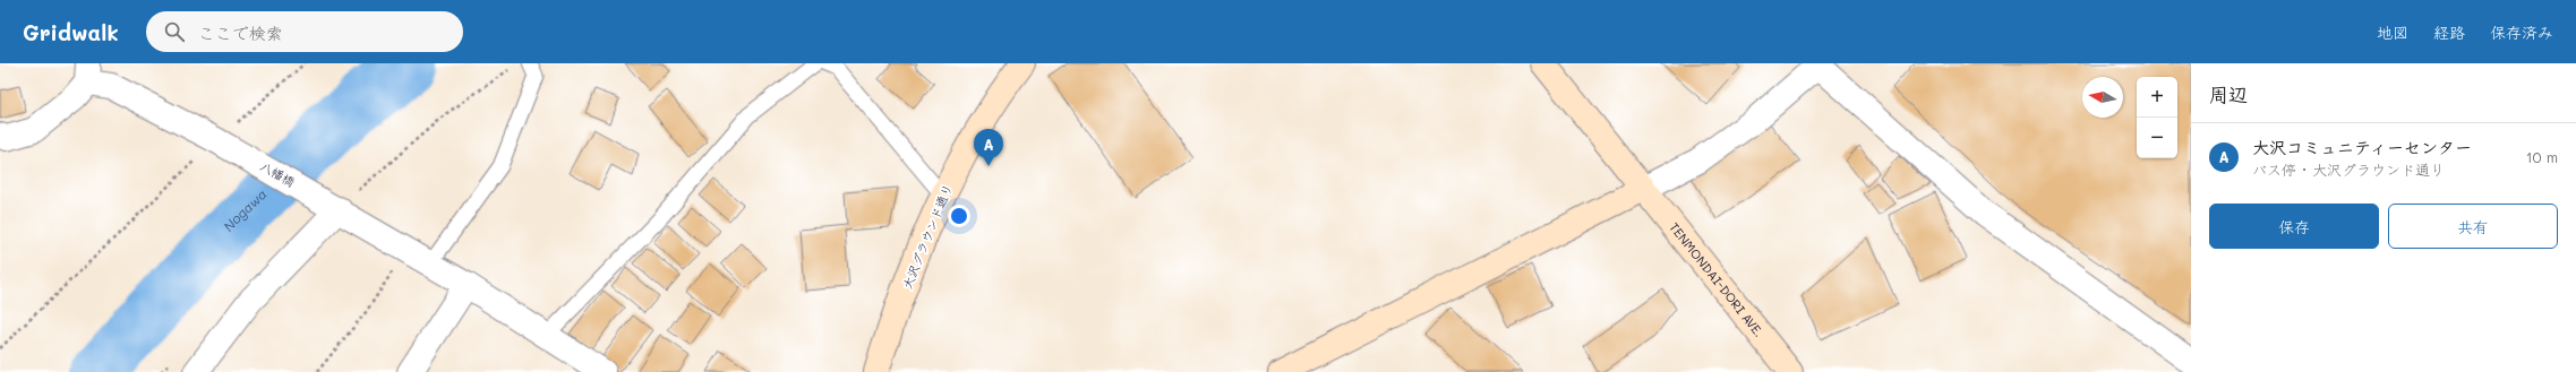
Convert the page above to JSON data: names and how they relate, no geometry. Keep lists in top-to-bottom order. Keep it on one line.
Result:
{"streets":{"street":["八幡橋","大沢グラウンド通り","TENMONDAI-DORI AVE."]},"water":["Nogawa"],"north":"left","page":{"header":"Gridwalk","search":"ここで検索","nav":["地図","経路","保存済み"],"heading":"周辺","map_buttons":["+","−"],"list":[{"mark":"A","name":"大沢コミュニティーセンター","note":"バス停 · 大沢グラウンド通り","value":"10 m"}],"pins":"A","buttons":["保存","共有"]}}
